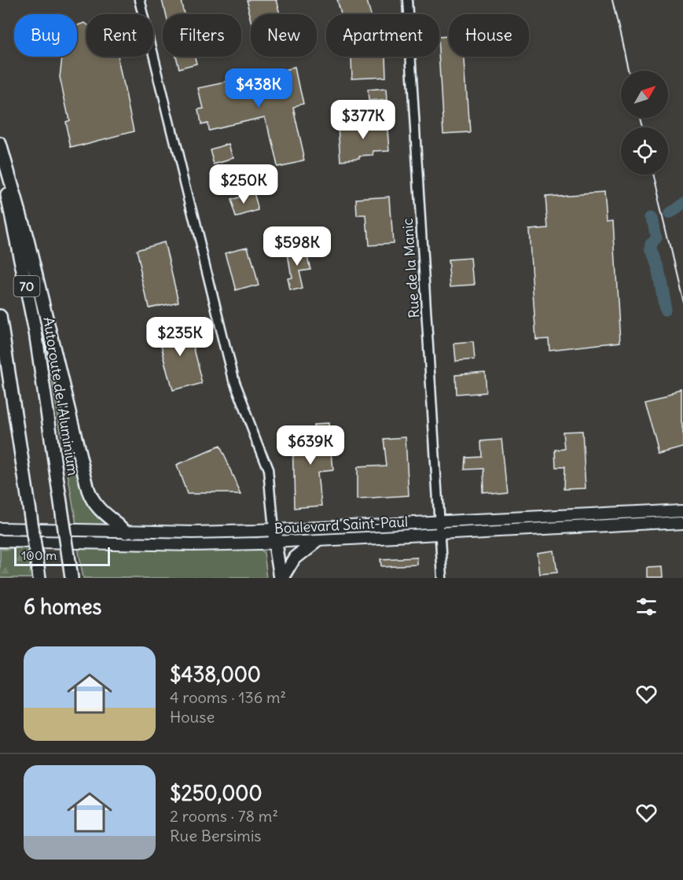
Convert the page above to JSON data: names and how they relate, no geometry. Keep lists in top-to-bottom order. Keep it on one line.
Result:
{"streets":{"highway":["70","Autoroute de l'Aluminium"],"main road":["Boulevard Saint-Paul"],"street":["Rue de la Manic"]},"crossings":[["Rue de la Manic","Boulevard Saint-Paul"]],"scale_bar":"100 m","north":"top right","page":{"chip":["Buy","Rent","Filters","New","Apartment","House"],"price":["$438K","$377K","$250K","$598K","$235K","$639K"],"scale":"100 m","heading":"6 homes","list":[{"name":"$438,000","note":"4 rooms · 136 m² · House"},{"name":"$250,000","note":"2 rooms · 78 m² · Rue Bersimis"}]}}
